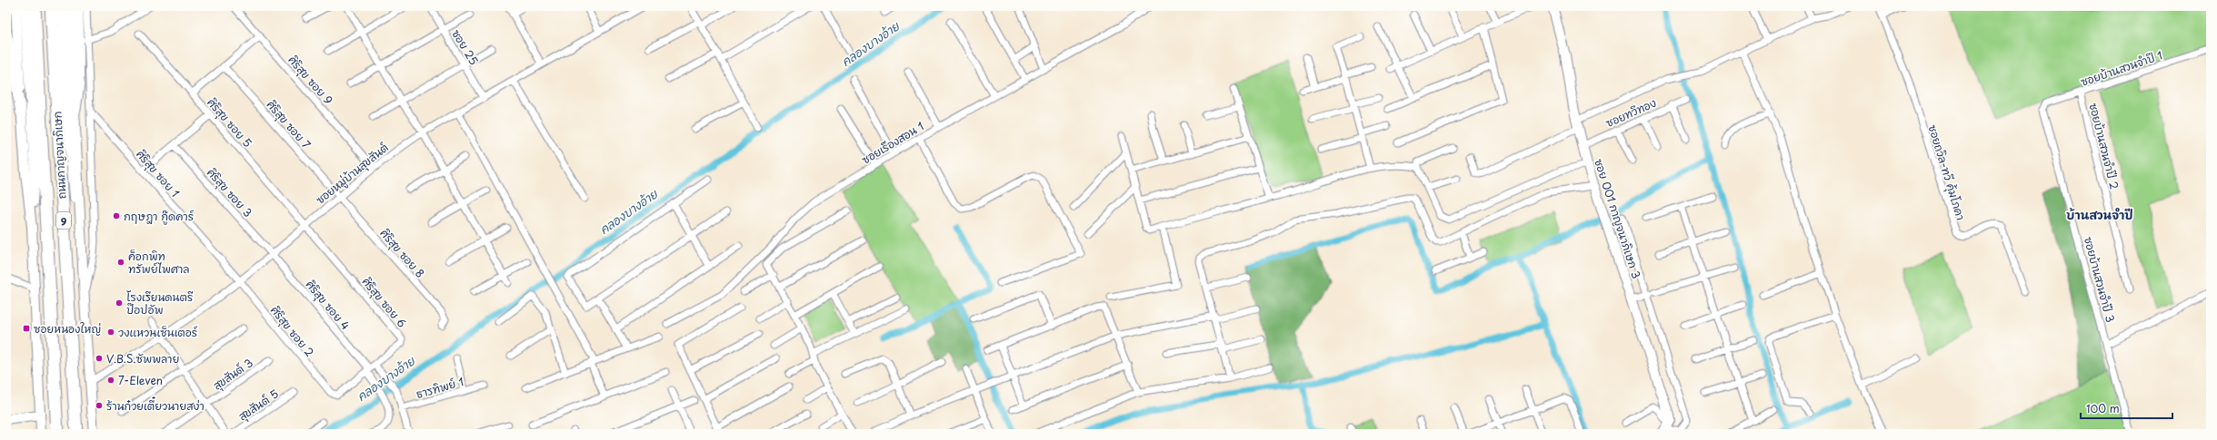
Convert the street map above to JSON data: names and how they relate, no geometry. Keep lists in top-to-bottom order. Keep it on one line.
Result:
{"streets":{"highway":["ถนนกาญจนาภิเษก","9"],"main road":["ซอย 001 กาญจนาภิเษก 3"],"street":["ซอย 25","ซอยบ้านสวนจำปี 1","ศิริสุข ซอย 9","ซอยทวีทอง","ศิริสุข ซอย 5","ศิริสุข ซอย 7","ซอยเรืองสอน 1","ซอยบ้านสวนจำปี 2","ซอยถวิล-ทวี คุ้มโภคา","ศิริสุข ซอย 1","ซอยหมู่บ้านสุขสันต์","ศิริสุข ซอย 3","ศิริสุข ซอย 8","ซอยบ้านสวนจำปี 3","ศิริสุข ซอย 6","ศิริสุข ซอย 4","ศิริสุข ซอย 2","สุขสันต์ 3","ธารทิพย์ 1","สุขสันต์ 5"]},"crossings":[["ซอย 25","ซอยหมู่บ้านสุขสันต์"],["ซอยบ้านสวนจำปี 1","ซอยบ้านสวนจำปี 2"],["ซอยบ้านสวนจำปี 1","ซอยบ้านสวนจำปี 3"],["ศิริสุข ซอย 9","ซอยหมู่บ้านสุขสันต์"],["ซอยทวีทอง","ซอย 001 กาญจนาภิเษก 3"],["ศิริสุข ซอย 5","ซอยหมู่บ้านสุขสันต์"],["ศิริสุข ซอย 5","ศิริสุข ซอย 6"],["ศิริสุข ซอย 7","ซอยหมู่บ้านสุขสันต์"],["ศิริสุข ซอย 7","ศิริสุข ซอย 8"],["ศิริสุข ซอย 1","ซอยหมู่บ้านสุขสันต์"],["ศิริสุข ซอย 1","ศิริสุข ซอย 2"],["ซอยหมู่บ้านสุขสันต์","ศิริสุข ซอย 3"],["ซอยหมู่บ้านสุขสันต์","ศิริสุข ซอย 8"],["ซอยหมู่บ้านสุขสันต์","ศิริสุข ซอย 6"],["ซอยหมู่บ้านสุขสันต์","ศิริสุข ซอย 4"],["ซอยหมู่บ้านสุขสันต์","ศิริสุข ซอย 2"],["ศิริสุข ซอย 3","ศิริสุข ซอย 4"],["ศิริสุข ซอย 6","ศิริสุข ซอย 4"],["ศิริสุข ซอย 6","ศิริสุข ซอย 2"]],"districts":["บ้านสวนจำปี"],"water":["คลองบางอ้าย"],"places":{"other":["กฤษฎา กู๊ดคาร์","ค็อกพิท ทรัพย์ไพศาล","โรงเรียนดนตรี ป๊อปอัพ","วงแหวนเซ็นเตอร์","V.B.S.ซัพพลาย","7-Eleven","ร้านก๋วยเตี๋ยวนายสง่า"],"transit":["ซอยหนองใหญ่"]},"scale_bar":"100 m"}
